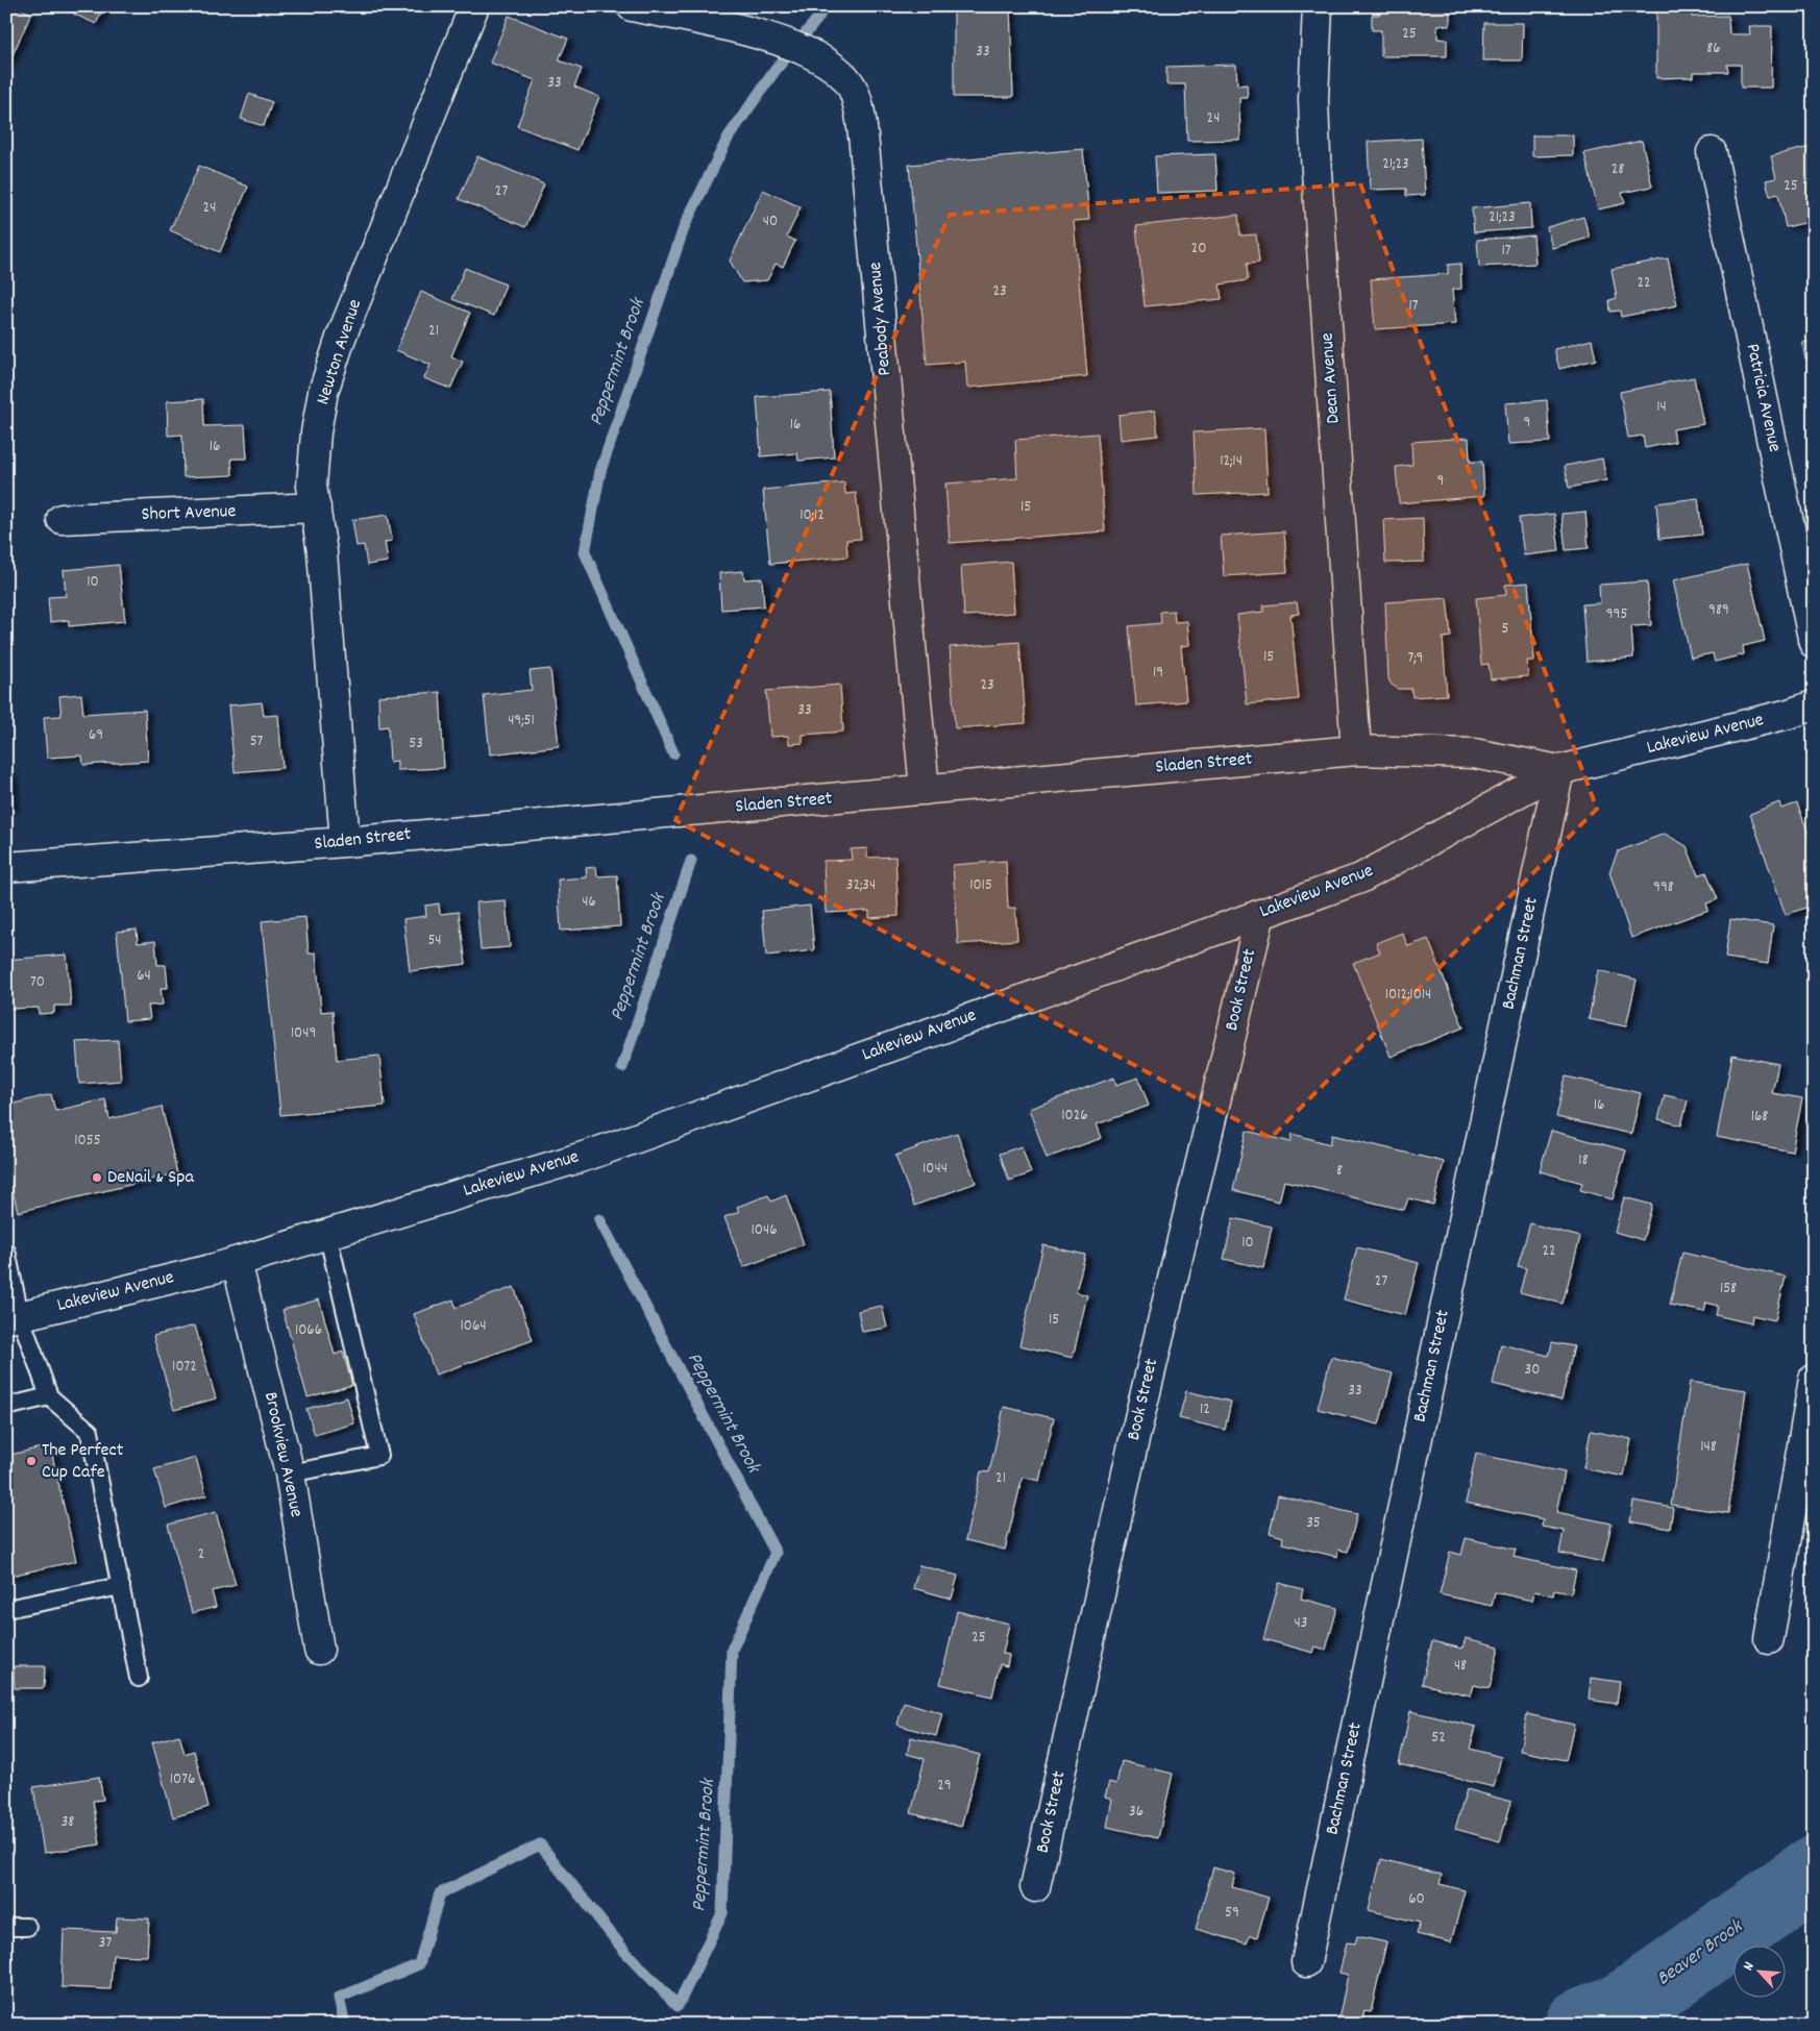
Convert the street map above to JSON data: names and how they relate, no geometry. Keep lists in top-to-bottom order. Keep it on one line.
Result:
{"streets":{"street":["Peabody Avenue","Newton Avenue","Dean Avenue","Patricia Avenue","Short Avenue","Lakeview Avenue","Sladen Street","Bachman Street","Book Street","Brookview Avenue"]},"crossings":[["Peabody Avenue","Sladen Street"],["Newton Avenue","Short Avenue"],["Newton Avenue","Sladen Street"],["Dean Avenue","Sladen Street"],["Lakeview Avenue","Sladen Street"],["Lakeview Avenue","Bachman Street"],["Lakeview Avenue","Book Street"],["Lakeview Avenue","Brookview Avenue"],["Sladen Street","Bachman Street"]],"water":["Peppermint Brook","Beaver Brook"],"places":["DeNail & Spa","The Perfect Cup Cafe"],"house_numbers":["25","86","33","33","24","21;23","28","25","27","24","21;23","40","20","17","22","23","17","21","14","9","16","16","12;14","9","15","10;12","10","989","995","5","15","7;9","19","23","33","49;51","69","57","53","32;34","1015","998","46","54","64","70","1012;1014","1049","16","1026","168","1055","18","1044","8","1046","10","22","27","158","15","1064","1066","1072","30","33","12","148","21","35","2","43","25","48","52","1076","29","36","38","60","59","37"],"north":"top left"}
